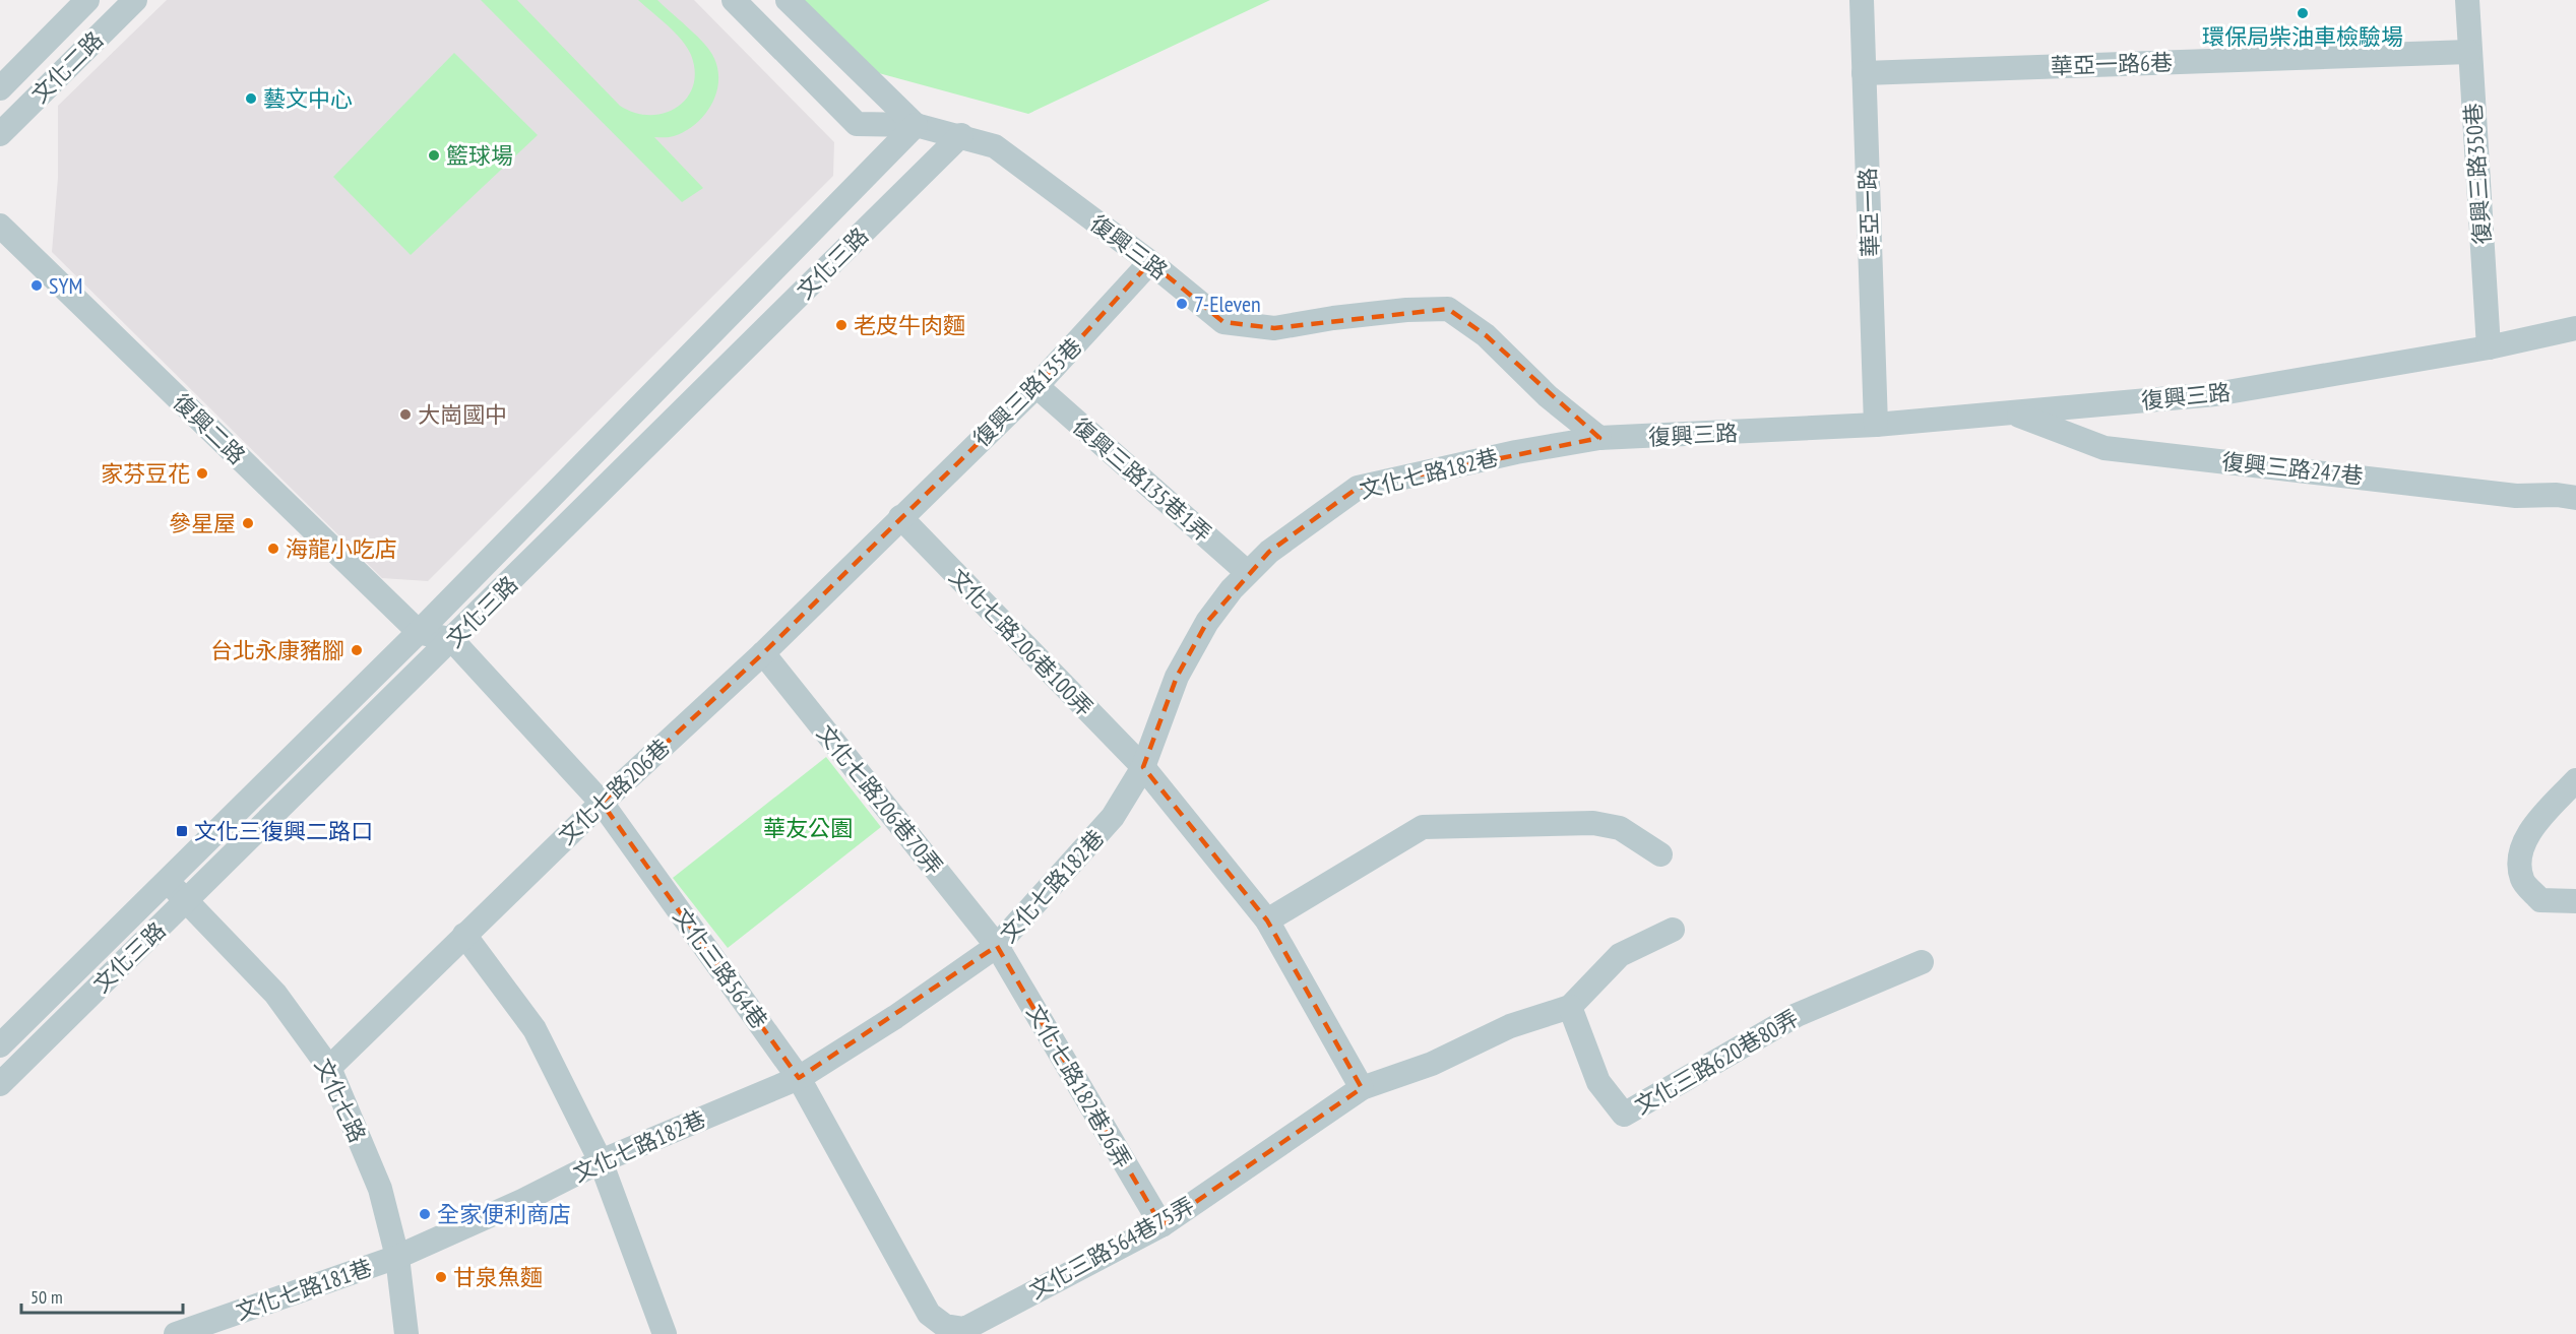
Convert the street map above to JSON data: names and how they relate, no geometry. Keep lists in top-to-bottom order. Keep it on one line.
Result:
{"streets":{"street":["華亞一路6巷","文化二路","復興三路350巷","華亞一路","復興三路","文化三路","復興三路135巷","復興二路","復興三路247巷","文化七路182巷","復興三路135巷1弄","文化七路206巷100弄","文化七路206巷","文化七路206巷70弄","文化三路564巷","文化三路620巷80弄","文化七路182巷26弄","文化七路","文化三路564巷75弄","文化七路181巷"]},"crossings":[["華亞一路6巷","復興三路350巷"],["華亞一路6巷","華亞一路"],["復興三路350巷","復興三路"],["華亞一路","復興三路"],["復興三路","文化三路"],["復興三路","復興三路135巷"],["復興三路","復興三路247巷"],["復興三路","文化七路182巷"],["文化三路","復興二路"],["文化三路","文化三路564巷"],["文化三路","文化七路"],["復興三路135巷","復興三路135巷1弄"],["復興三路135巷","文化七路206巷100弄"],["復興三路135巷","文化七路206巷"],["文化七路182巷","復興三路135巷1弄"],["文化七路182巷","文化七路206巷100弄"],["文化七路182巷","文化七路206巷70弄"],["文化七路182巷","文化三路564巷"],["文化七路182巷","文化七路182巷26弄"],["文化七路182巷","文化七路"],["文化七路182巷","文化七路181巷"],["文化七路206巷100弄","文化七路206巷"],["文化七路206巷","文化七路206巷70弄"],["文化七路206巷","文化三路564巷"],["文化七路206巷","文化七路"],["文化七路206巷70弄","文化七路182巷26弄"],["文化三路564巷","文化三路564巷75弄"],["文化七路182巷26弄","文化三路564巷75弄"],["文化七路","文化七路181巷"]],"parks":["華友公園"],"places":{"other":["環保局柴油車檢驗場","藝文中心","籃球場","SYM","7-Eleven","老皮牛肉麵","大崗國中","家芬豆花","參星屋","海龍小吃店","台北永康豬腳","全家便利商店","甘泉魚麵"],"transit":["文化三復興二路口"]},"scale_bar":"50 m"}
